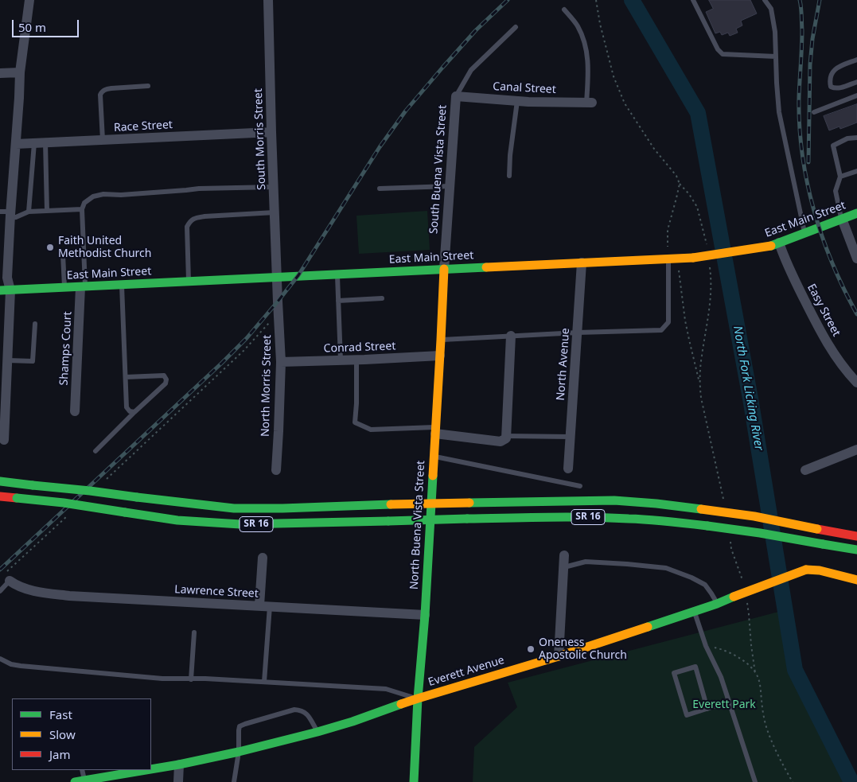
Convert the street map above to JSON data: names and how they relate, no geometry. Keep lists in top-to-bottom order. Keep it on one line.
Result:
{"streets":{"main road":["East Main Street","SR 16","North Buena Vista Street","Everett Avenue"],"street":["Canal Street","Race Street","South Morris Street","South Buena Vista Street","Easy Street","Conrad Street","Shamps Court","North Avenue","North Morris Street","Lawrence Street"]},"crossings":[["Canal Street","South Buena Vista Street"],["Race Street","South Morris Street"],["South Morris Street","East Main Street"],["South Morris Street","North Morris Street"],["South Buena Vista Street","East Main Street"],["South Buena Vista Street","North Buena Vista Street"],["East Main Street","Easy Street"],["East Main Street","Shamps Court"],["East Main Street","North Avenue"],["East Main Street","North Morris Street"],["East Main Street","North Buena Vista Street"],["Conrad Street","North Morris Street"],["Conrad Street","North Buena Vista Street"],["North Buena Vista Street","Lawrence Street"],["North Buena Vista Street","Everett Avenue"]],"water":["North Fork Licking River"],"parks":["Everett Park"],"places":["Faith United Methodist Church","Oneness Apostolic Church"],"legend":["Fast","Slow","Jam"],"scale_bar":"50 m"}
